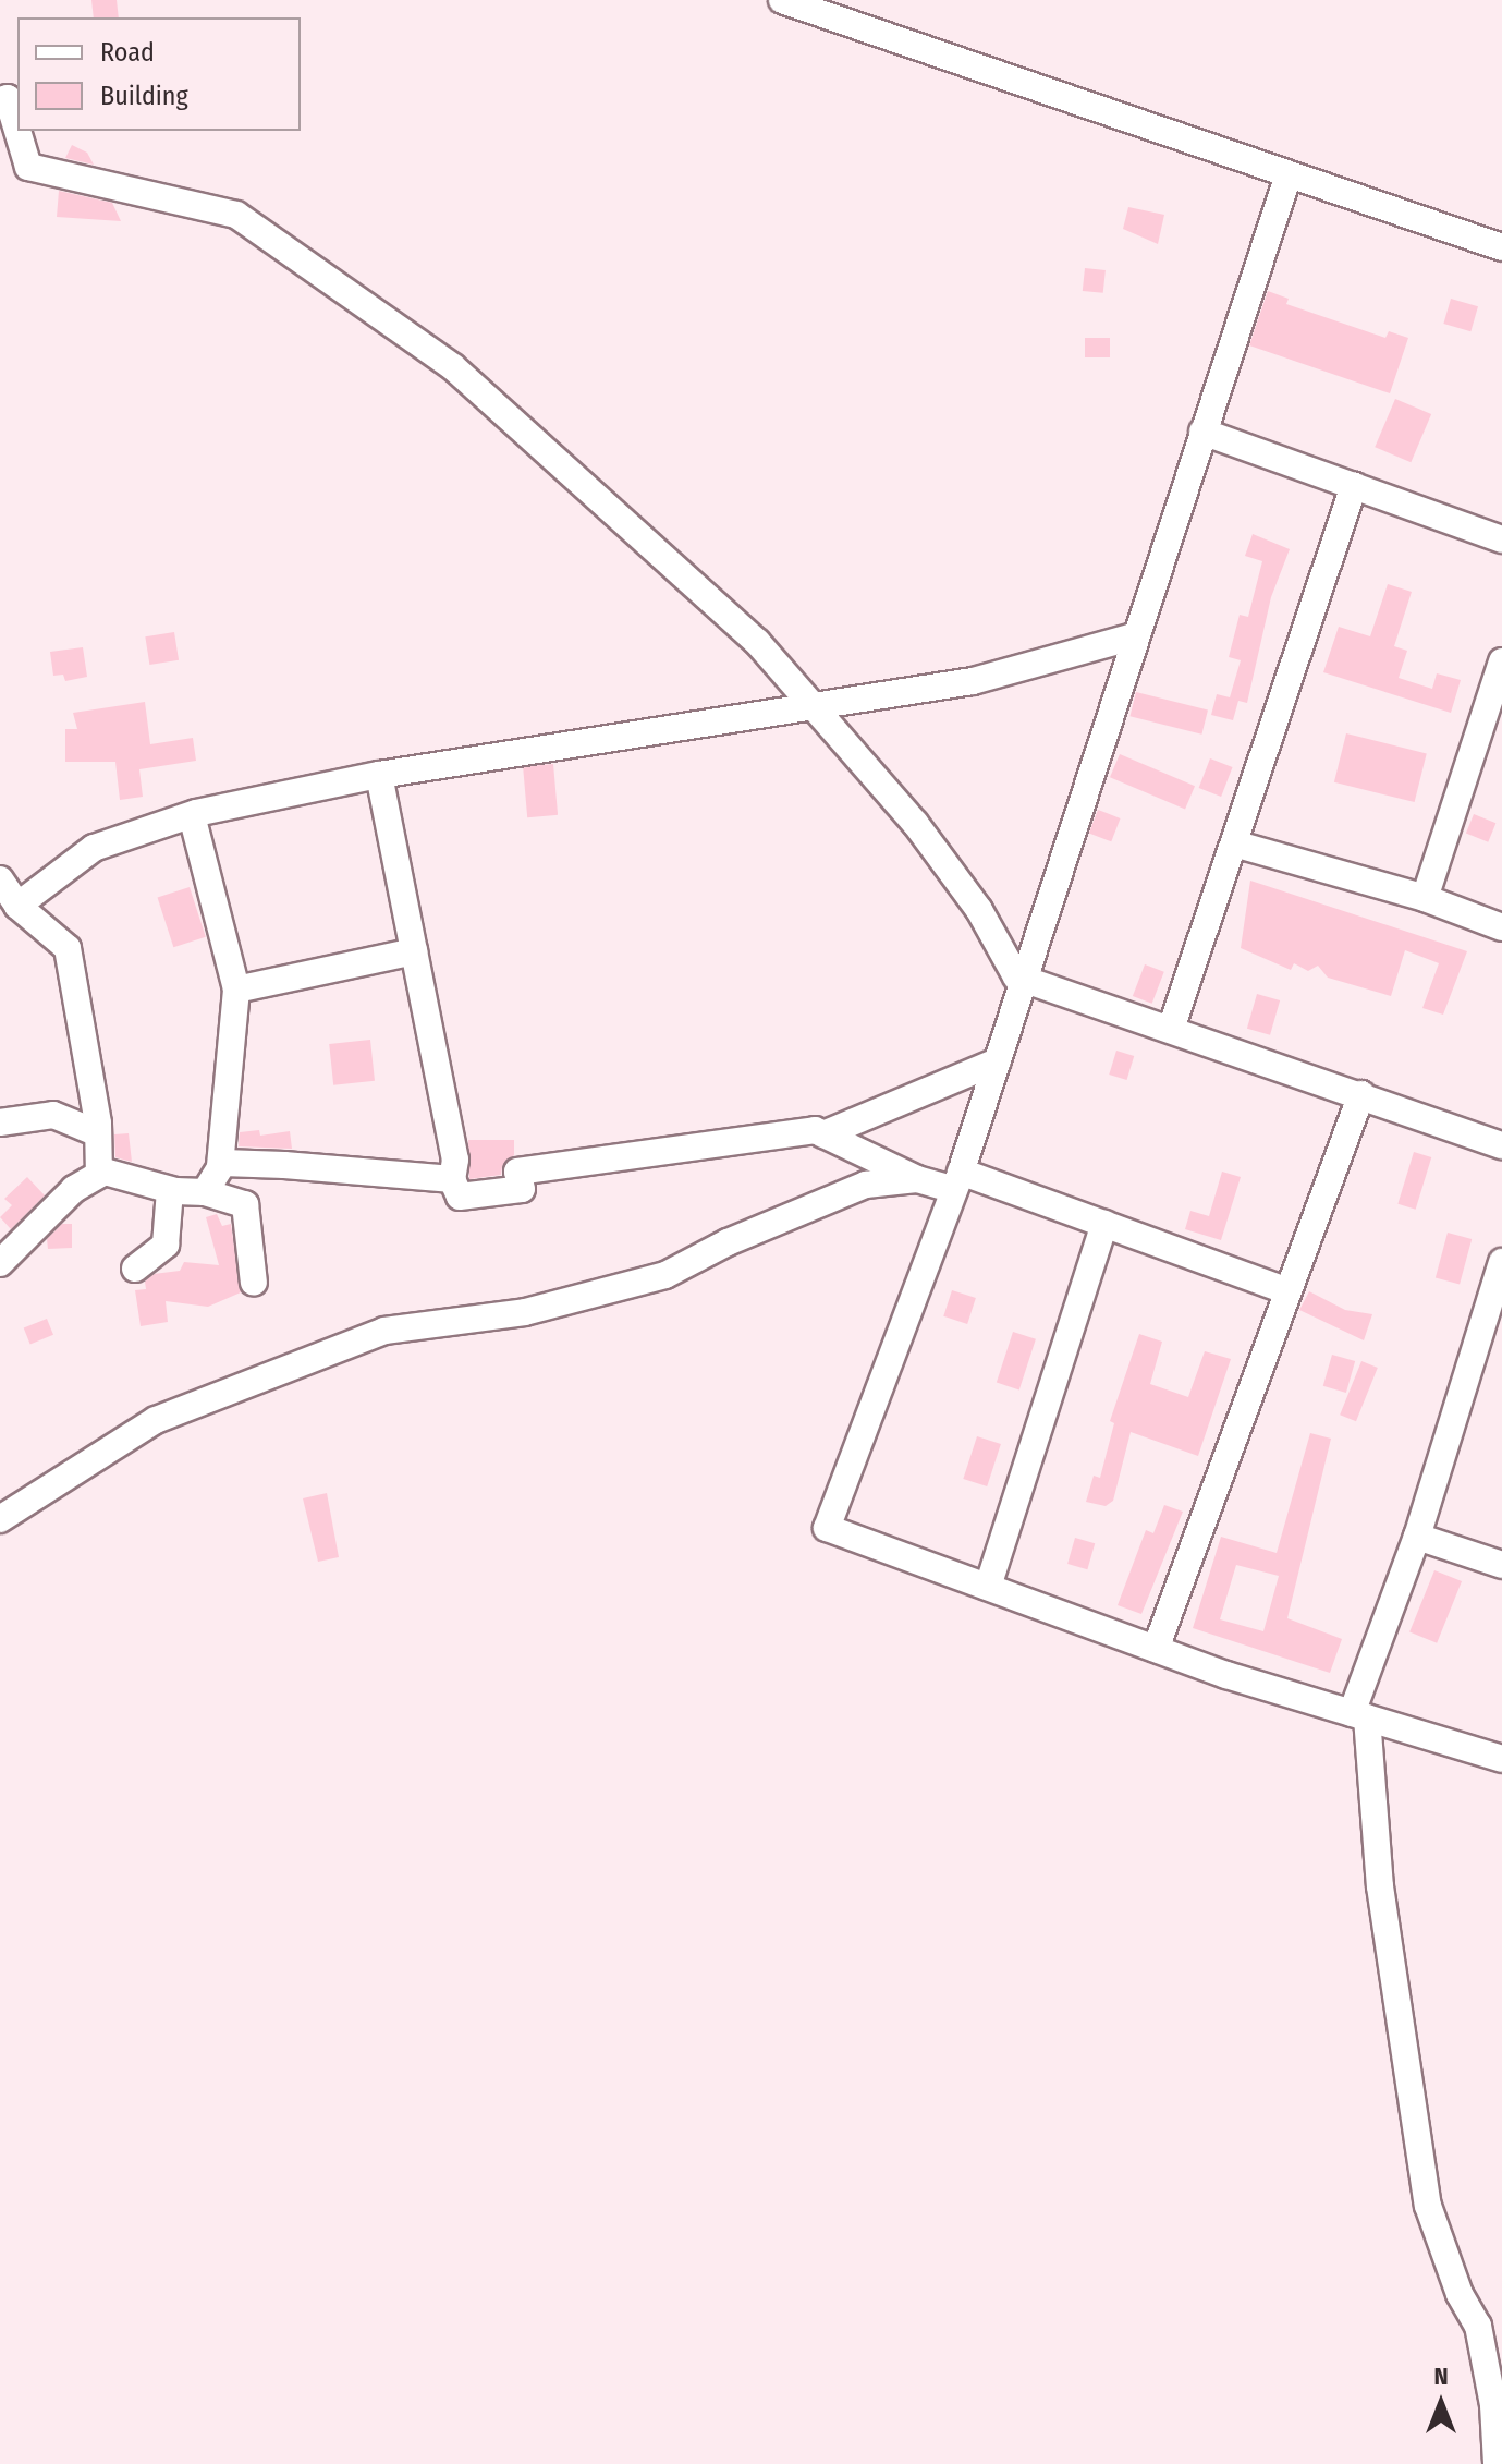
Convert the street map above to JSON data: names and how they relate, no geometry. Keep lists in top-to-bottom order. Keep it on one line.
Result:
{"legend":["Road","Building"],"north":"top"}
